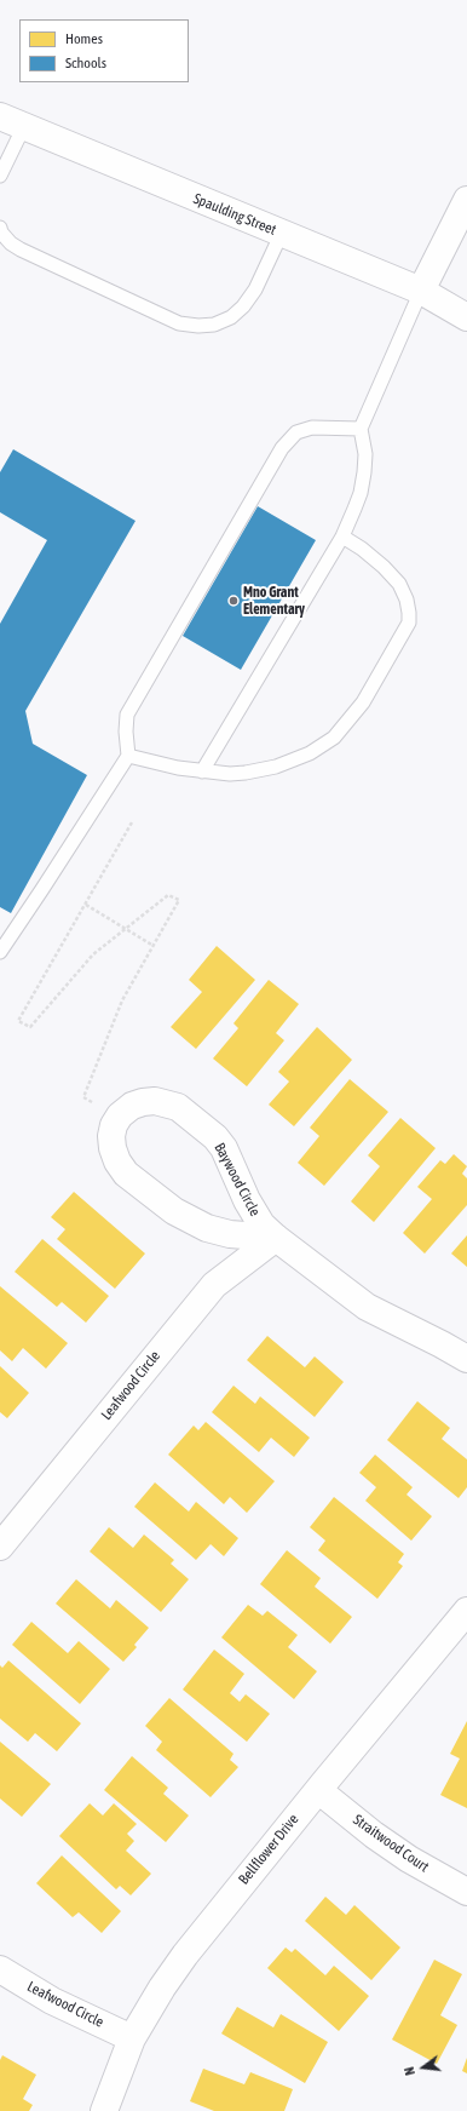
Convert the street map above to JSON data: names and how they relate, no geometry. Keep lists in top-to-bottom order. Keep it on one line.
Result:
{"streets":{"street":["Spaulding Street","Baywood Circle","Leafwood Circle","Straitwood Court","Bellflower Drive"]},"crossings":[["Baywood Circle","Leafwood Circle"],["Leafwood Circle","Bellflower Drive"],["Straitwood Court","Bellflower Drive"]],"places":["Mno Grant Elementary"],"legend":["Homes","Schools"],"north":"left"}
